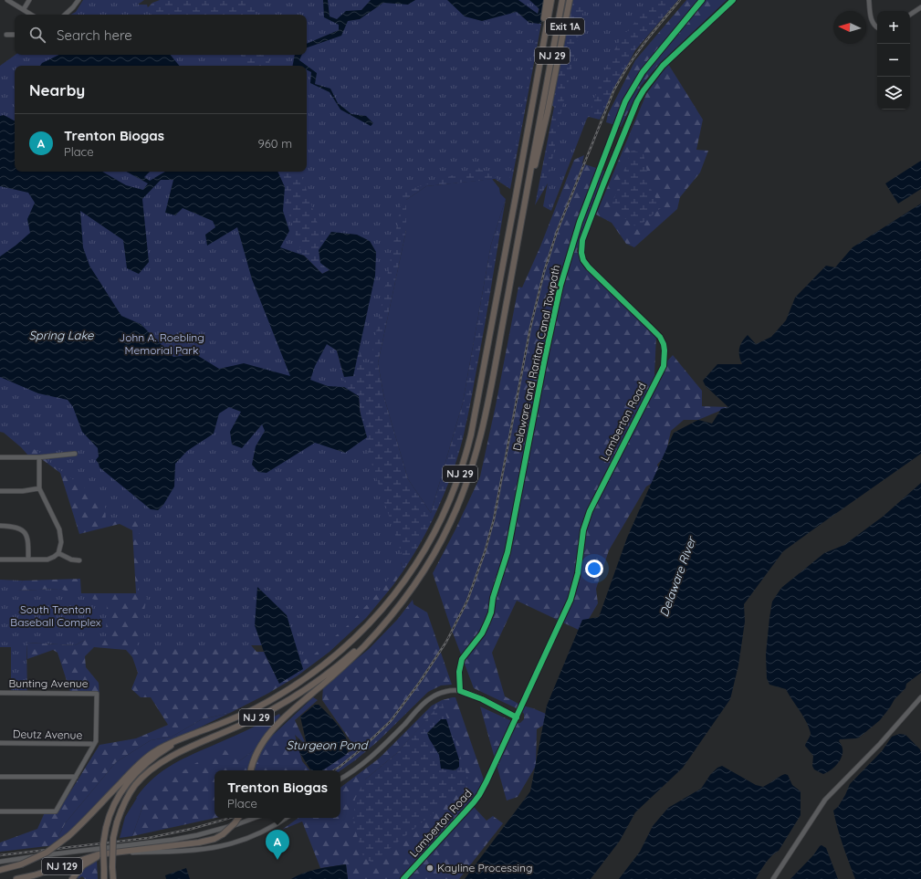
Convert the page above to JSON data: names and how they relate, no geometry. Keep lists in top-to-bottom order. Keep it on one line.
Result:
{"streets":{"highway":["NJ 29","NJ 129"],"street":["Lamberton Road","Bunting Avenue","Deutz Avenue"],"cycle path":["Delaware and Raritan Canal Towpath"]},"crossings":[["Bunting Avenue","Deutz Avenue"]],"water":["Spring Lake","Delaware River","Sturgeon Pond"],"parks":["John A. Roebling Memorial Park","South Trenton Baseball Complex"],"places":["Kayline Processing"],"north":"left","page":{"map_buttons":["+","−"],"search":"Search here","heading":"Nearby","list":[{"mark":"A","name":"Trenton Biogas","note":"Place","value":"960 m"}],"popup":["Trenton Biogas","Place"],"pins":"A"}}
